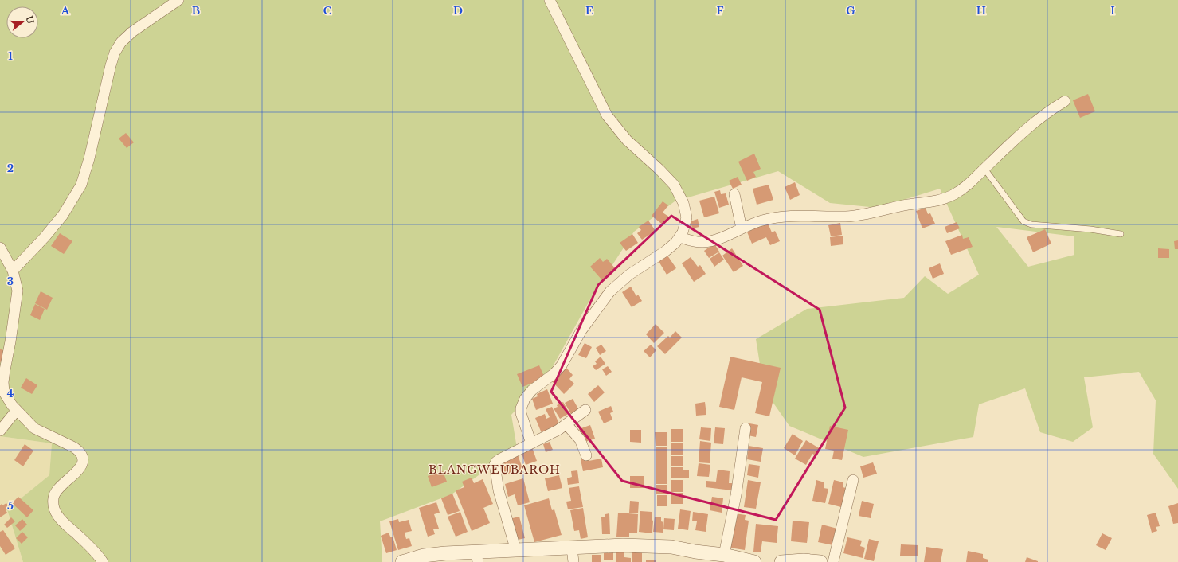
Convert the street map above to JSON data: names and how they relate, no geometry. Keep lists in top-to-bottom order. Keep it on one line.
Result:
{"districts":["BLANGWEUBAROH"],"north":"right","grid":{"columns":["A","B","C","D","E","F","G","H","I"],"rows":["1","2","3","4","5"]}}
